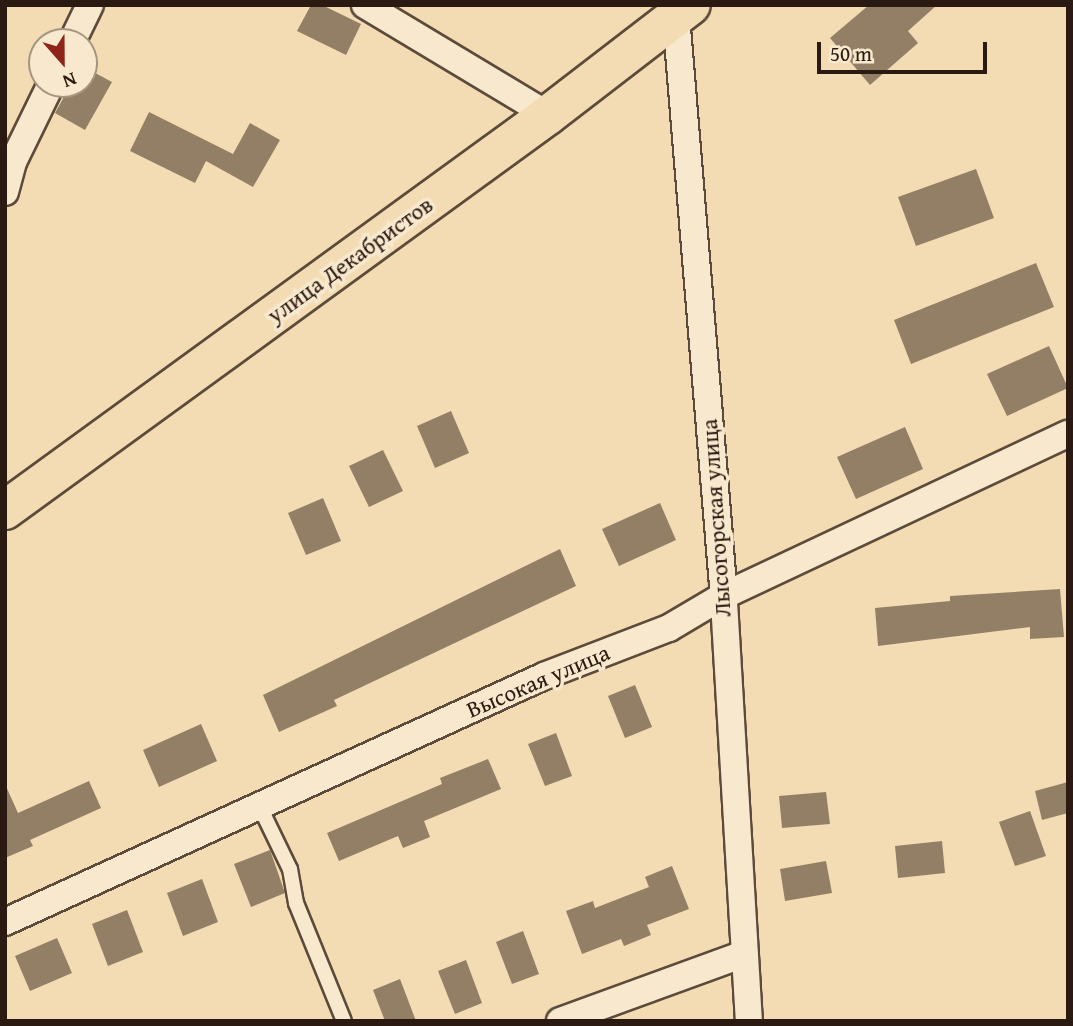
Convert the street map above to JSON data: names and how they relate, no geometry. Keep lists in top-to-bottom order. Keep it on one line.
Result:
{"streets":{"main road":["улица Декабристов"],"street":["Лысогорская улица","Высокая улица"]},"crossings":[["улица Декабристов","Лысогорская улица"],["Лысогорская улица","Высокая улица"]],"scale_bar":"50 m","north":"bottom"}
